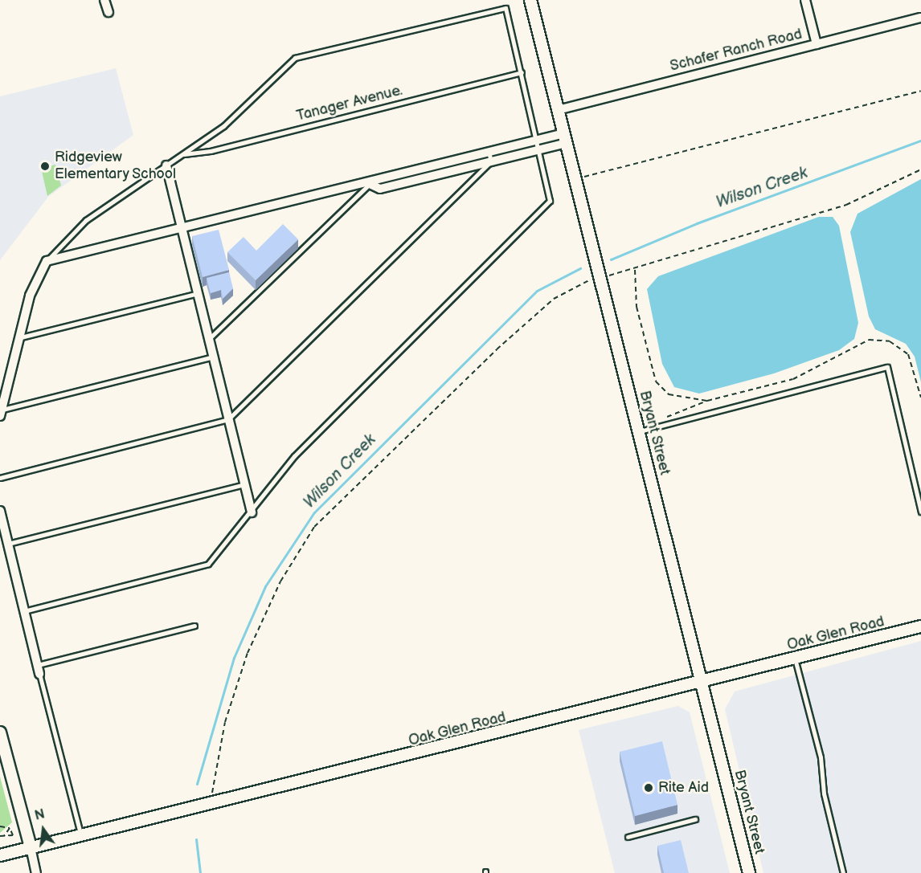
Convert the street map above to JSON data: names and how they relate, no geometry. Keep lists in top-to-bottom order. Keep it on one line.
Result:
{"streets":{"main road":["Bryant Street","Oak Glen Road"],"street":["Schafer Ranch Road"],"lane":["Tanager Avenue."]},"crossings":[["Schafer Ranch Road","Bryant Street"],["Bryant Street","Oak Glen Road"]],"water":["Wilson Creek"],"places":["Ridgeview Elementary School","Rite Aid"],"north":"top"}
